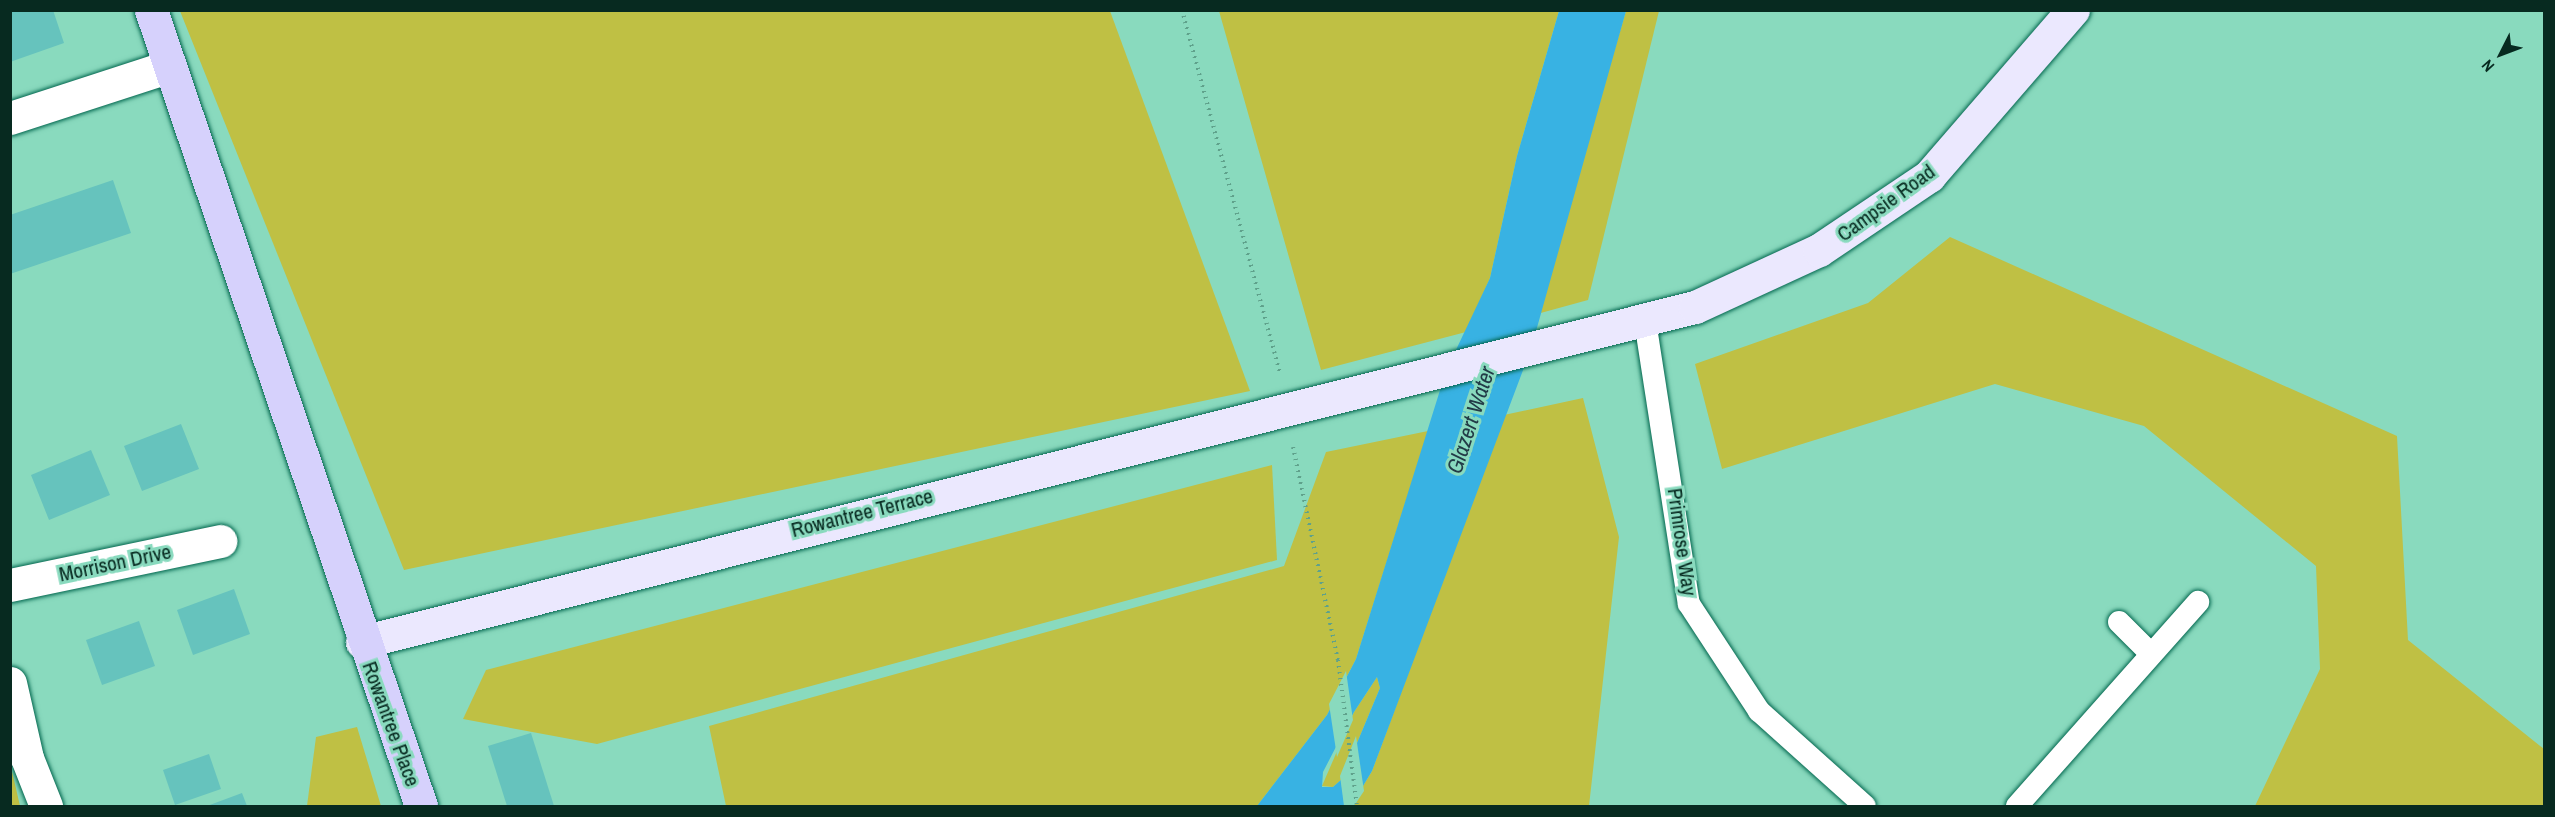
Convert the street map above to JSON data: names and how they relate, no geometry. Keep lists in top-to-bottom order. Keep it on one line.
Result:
{"streets":{"main road":["Campsie Road","Rowantree Terrace","Rowantree Place"],"street":["Morrison Drive"],"lane":["Primrose Way"]},"crossings":[["Campsie Road","Rowantree Terrace"],["Campsie Road","Primrose Way"],["Rowantree Terrace","Rowantree Place"]],"water":["Glazert Water"],"north":"bottom left"}
